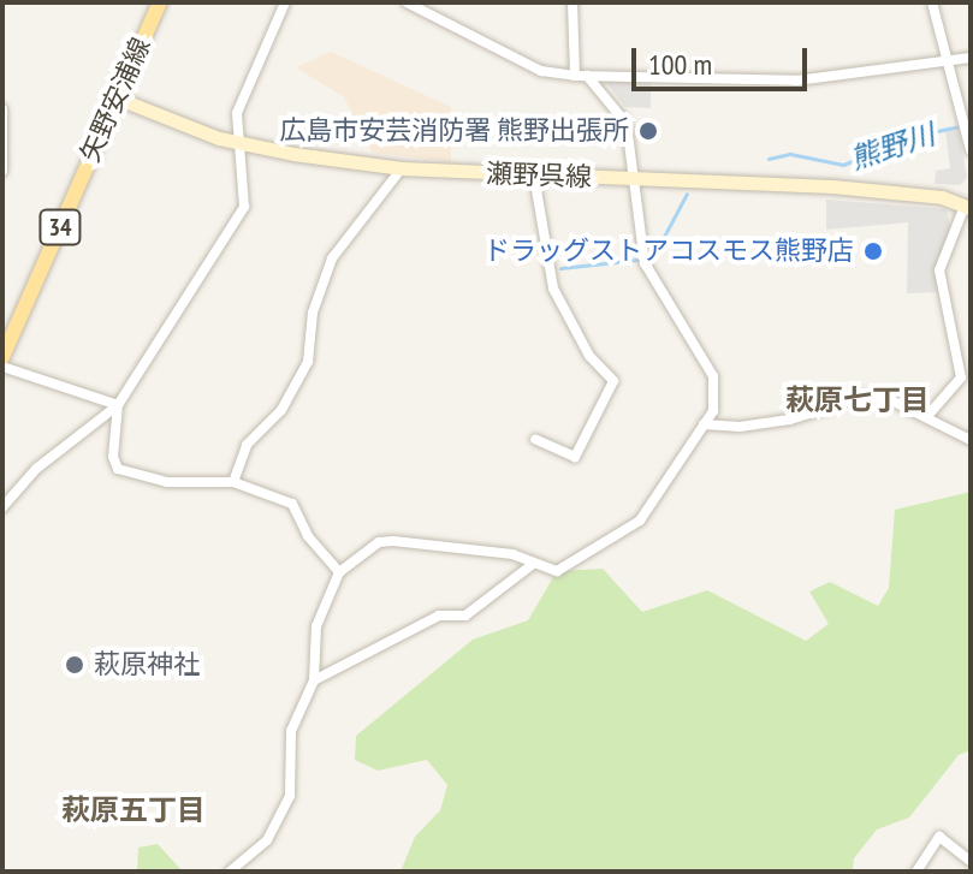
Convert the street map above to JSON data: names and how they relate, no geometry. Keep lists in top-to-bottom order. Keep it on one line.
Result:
{"streets":{"main road":["矢野安浦線","瀬野呉線","34"]},"crossings":[["矢野安浦線","瀬野呉線"]],"districts":["萩原七丁目","萩原五丁目"],"water":["熊野川"],"places":["広島市安芸消防署 熊野出張所","ドラッグストアコスモス熊野店","萩原神社"],"scale_bar":"100 m"}
